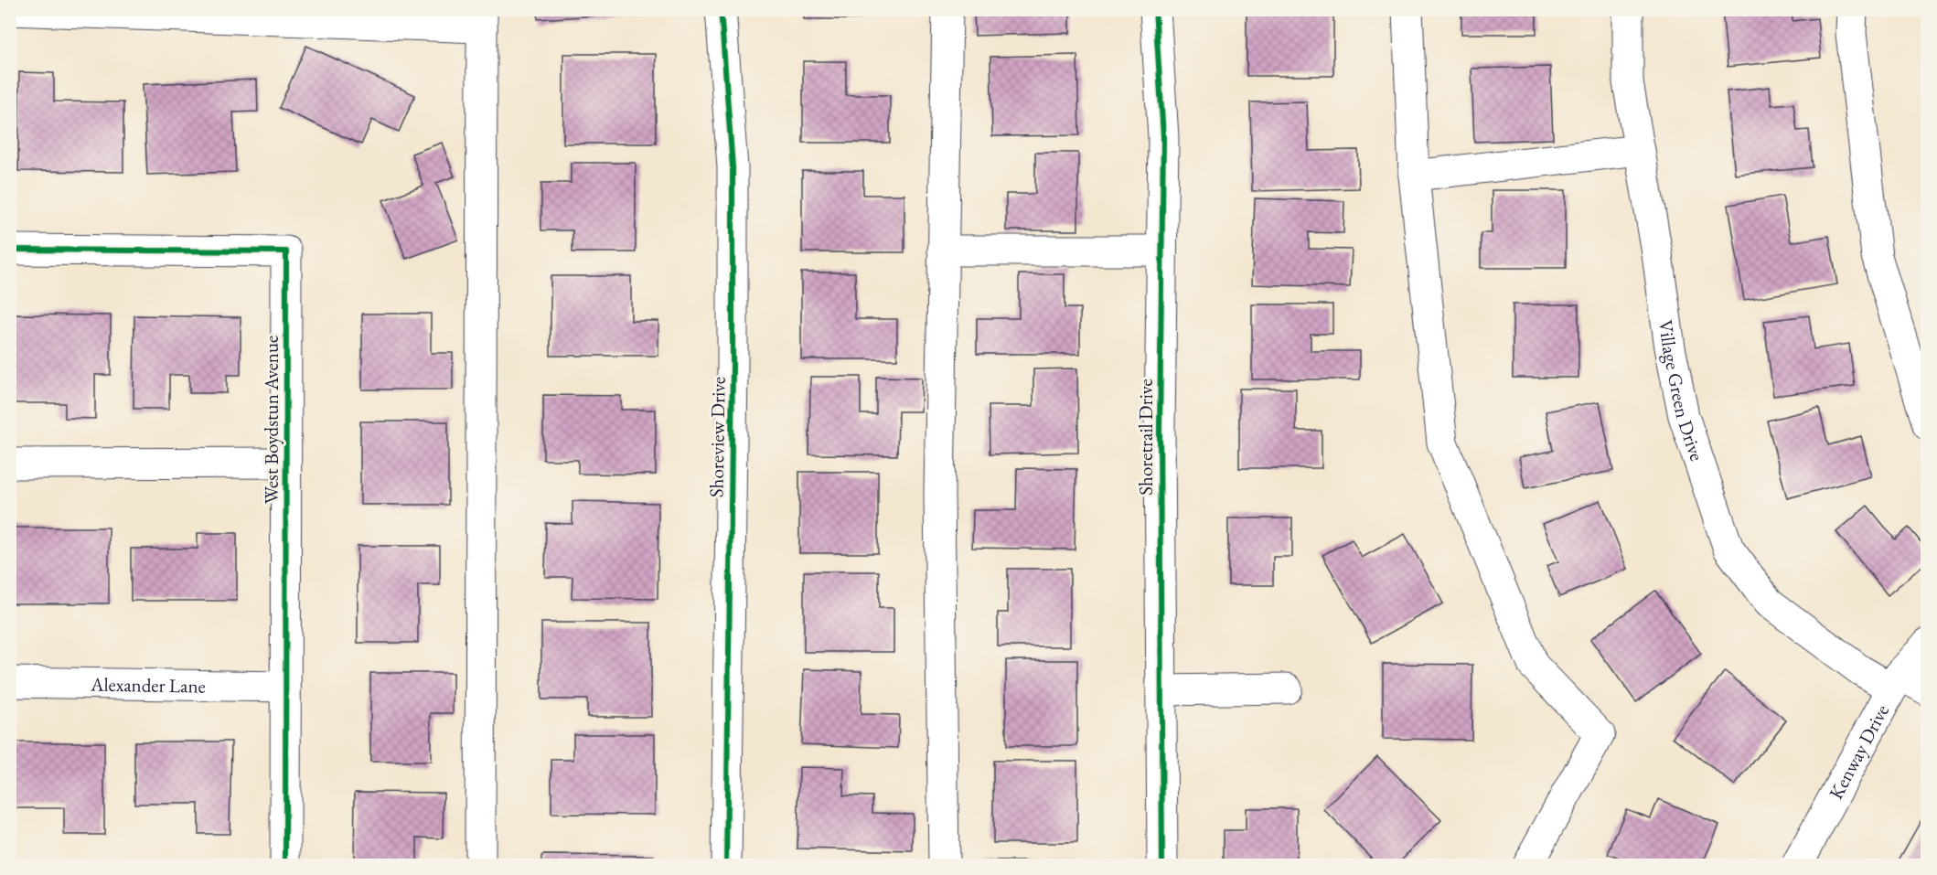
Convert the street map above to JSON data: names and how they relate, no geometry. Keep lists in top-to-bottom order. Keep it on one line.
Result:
{"streets":{"street":["Village Green Drive","West Boydstun Avenue","Shoreview Drive","Shoretrail Drive","Alexander Lane","Kenway Drive"]},"crossings":[["Village Green Drive","Kenway Drive"],["West Boydstun Avenue","Alexander Lane"]]}
